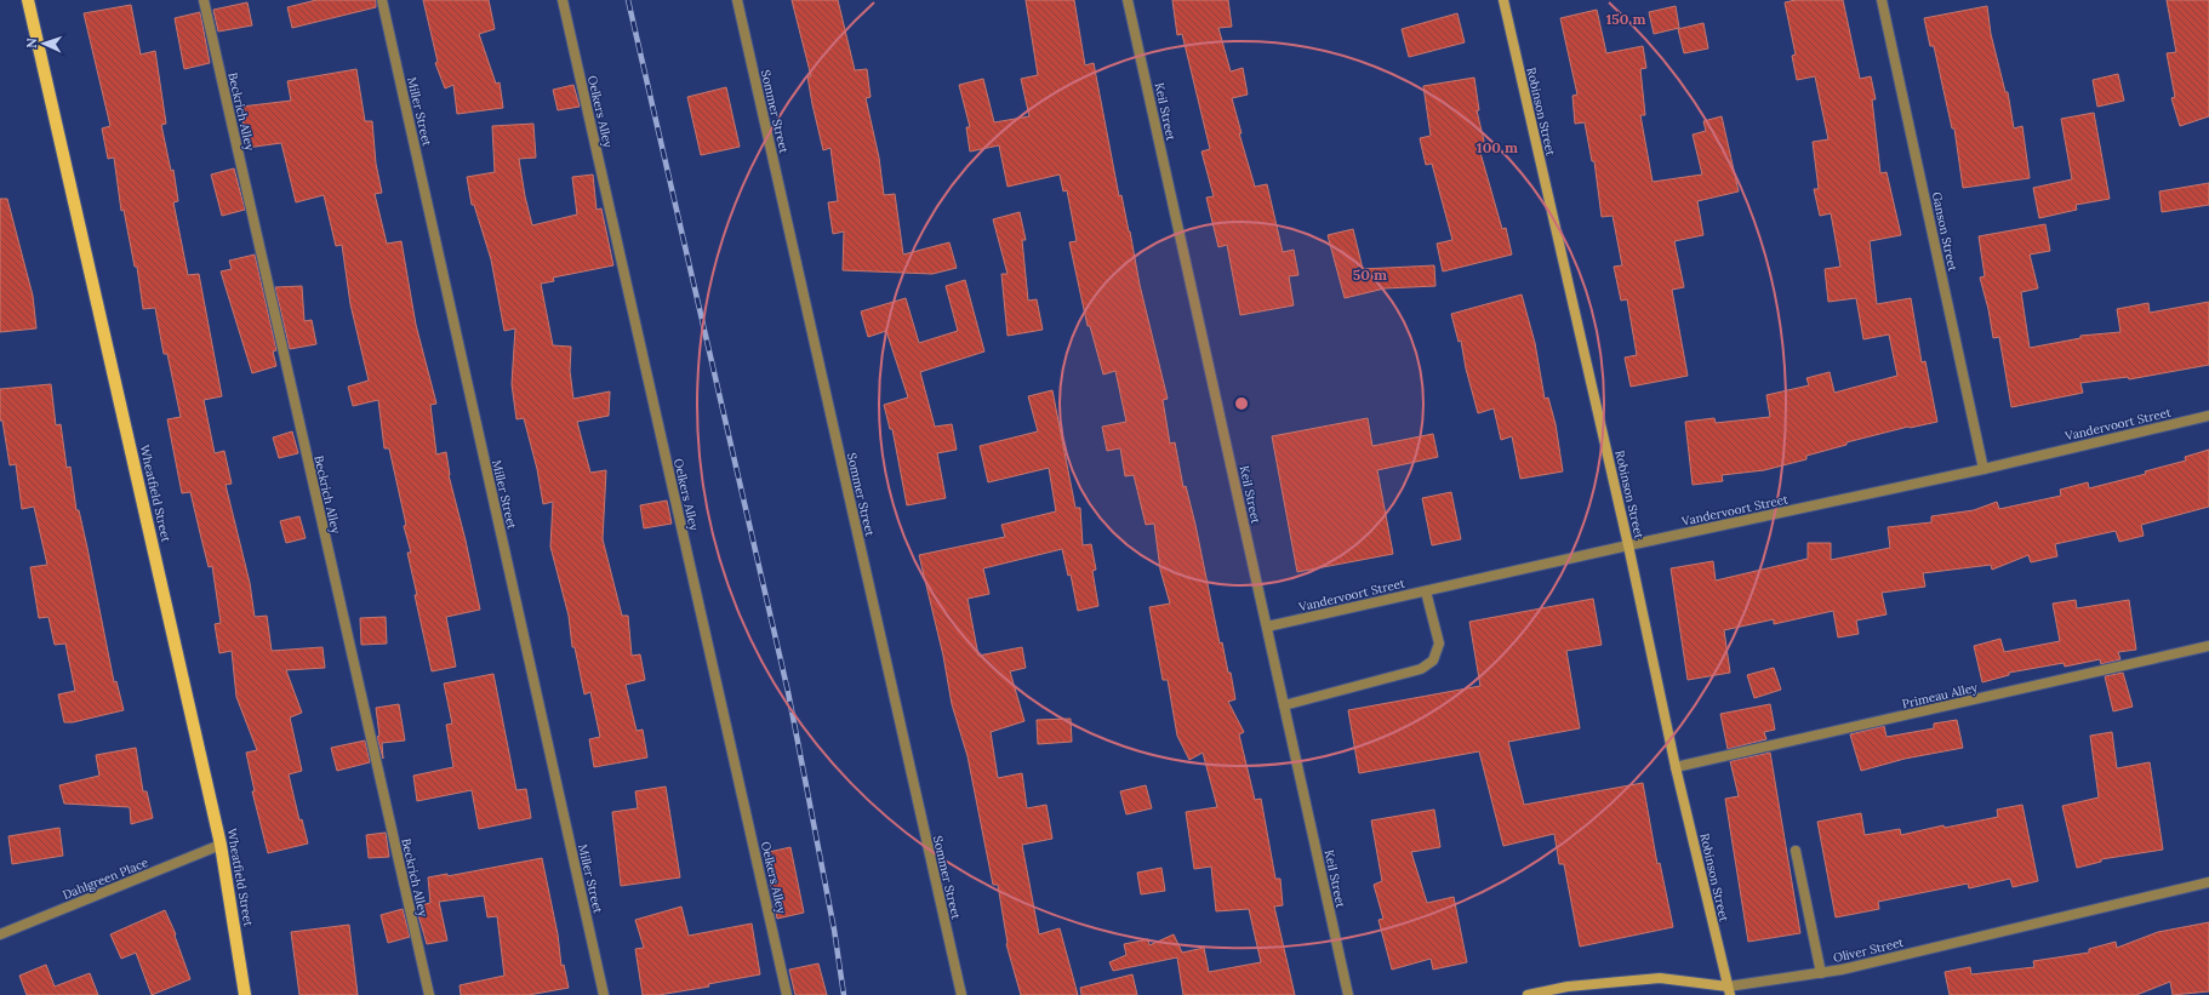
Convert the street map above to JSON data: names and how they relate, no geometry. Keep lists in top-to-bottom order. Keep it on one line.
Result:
{"streets":{"main road":["Wheatfield Street"],"street":["Beckrich Alley","Miller Street","Oelkers Alley","Sommer Street","Keil Street","Robinson Street","Ganson Street","Vandervoort Street","Primeau Alley","Dahlgreen Place","Oliver Street"]},"crossings":[["Keil Street","Vandervoort Street"],["Robinson Street","Vandervoort Street"],["Robinson Street","Primeau Alley"],["Robinson Street","Oliver Street"],["Ganson Street","Vandervoort Street"],["Wheatfield Street","Dahlgreen Place"]],"north":"left","rings":["150 m","100 m","50 m"]}
